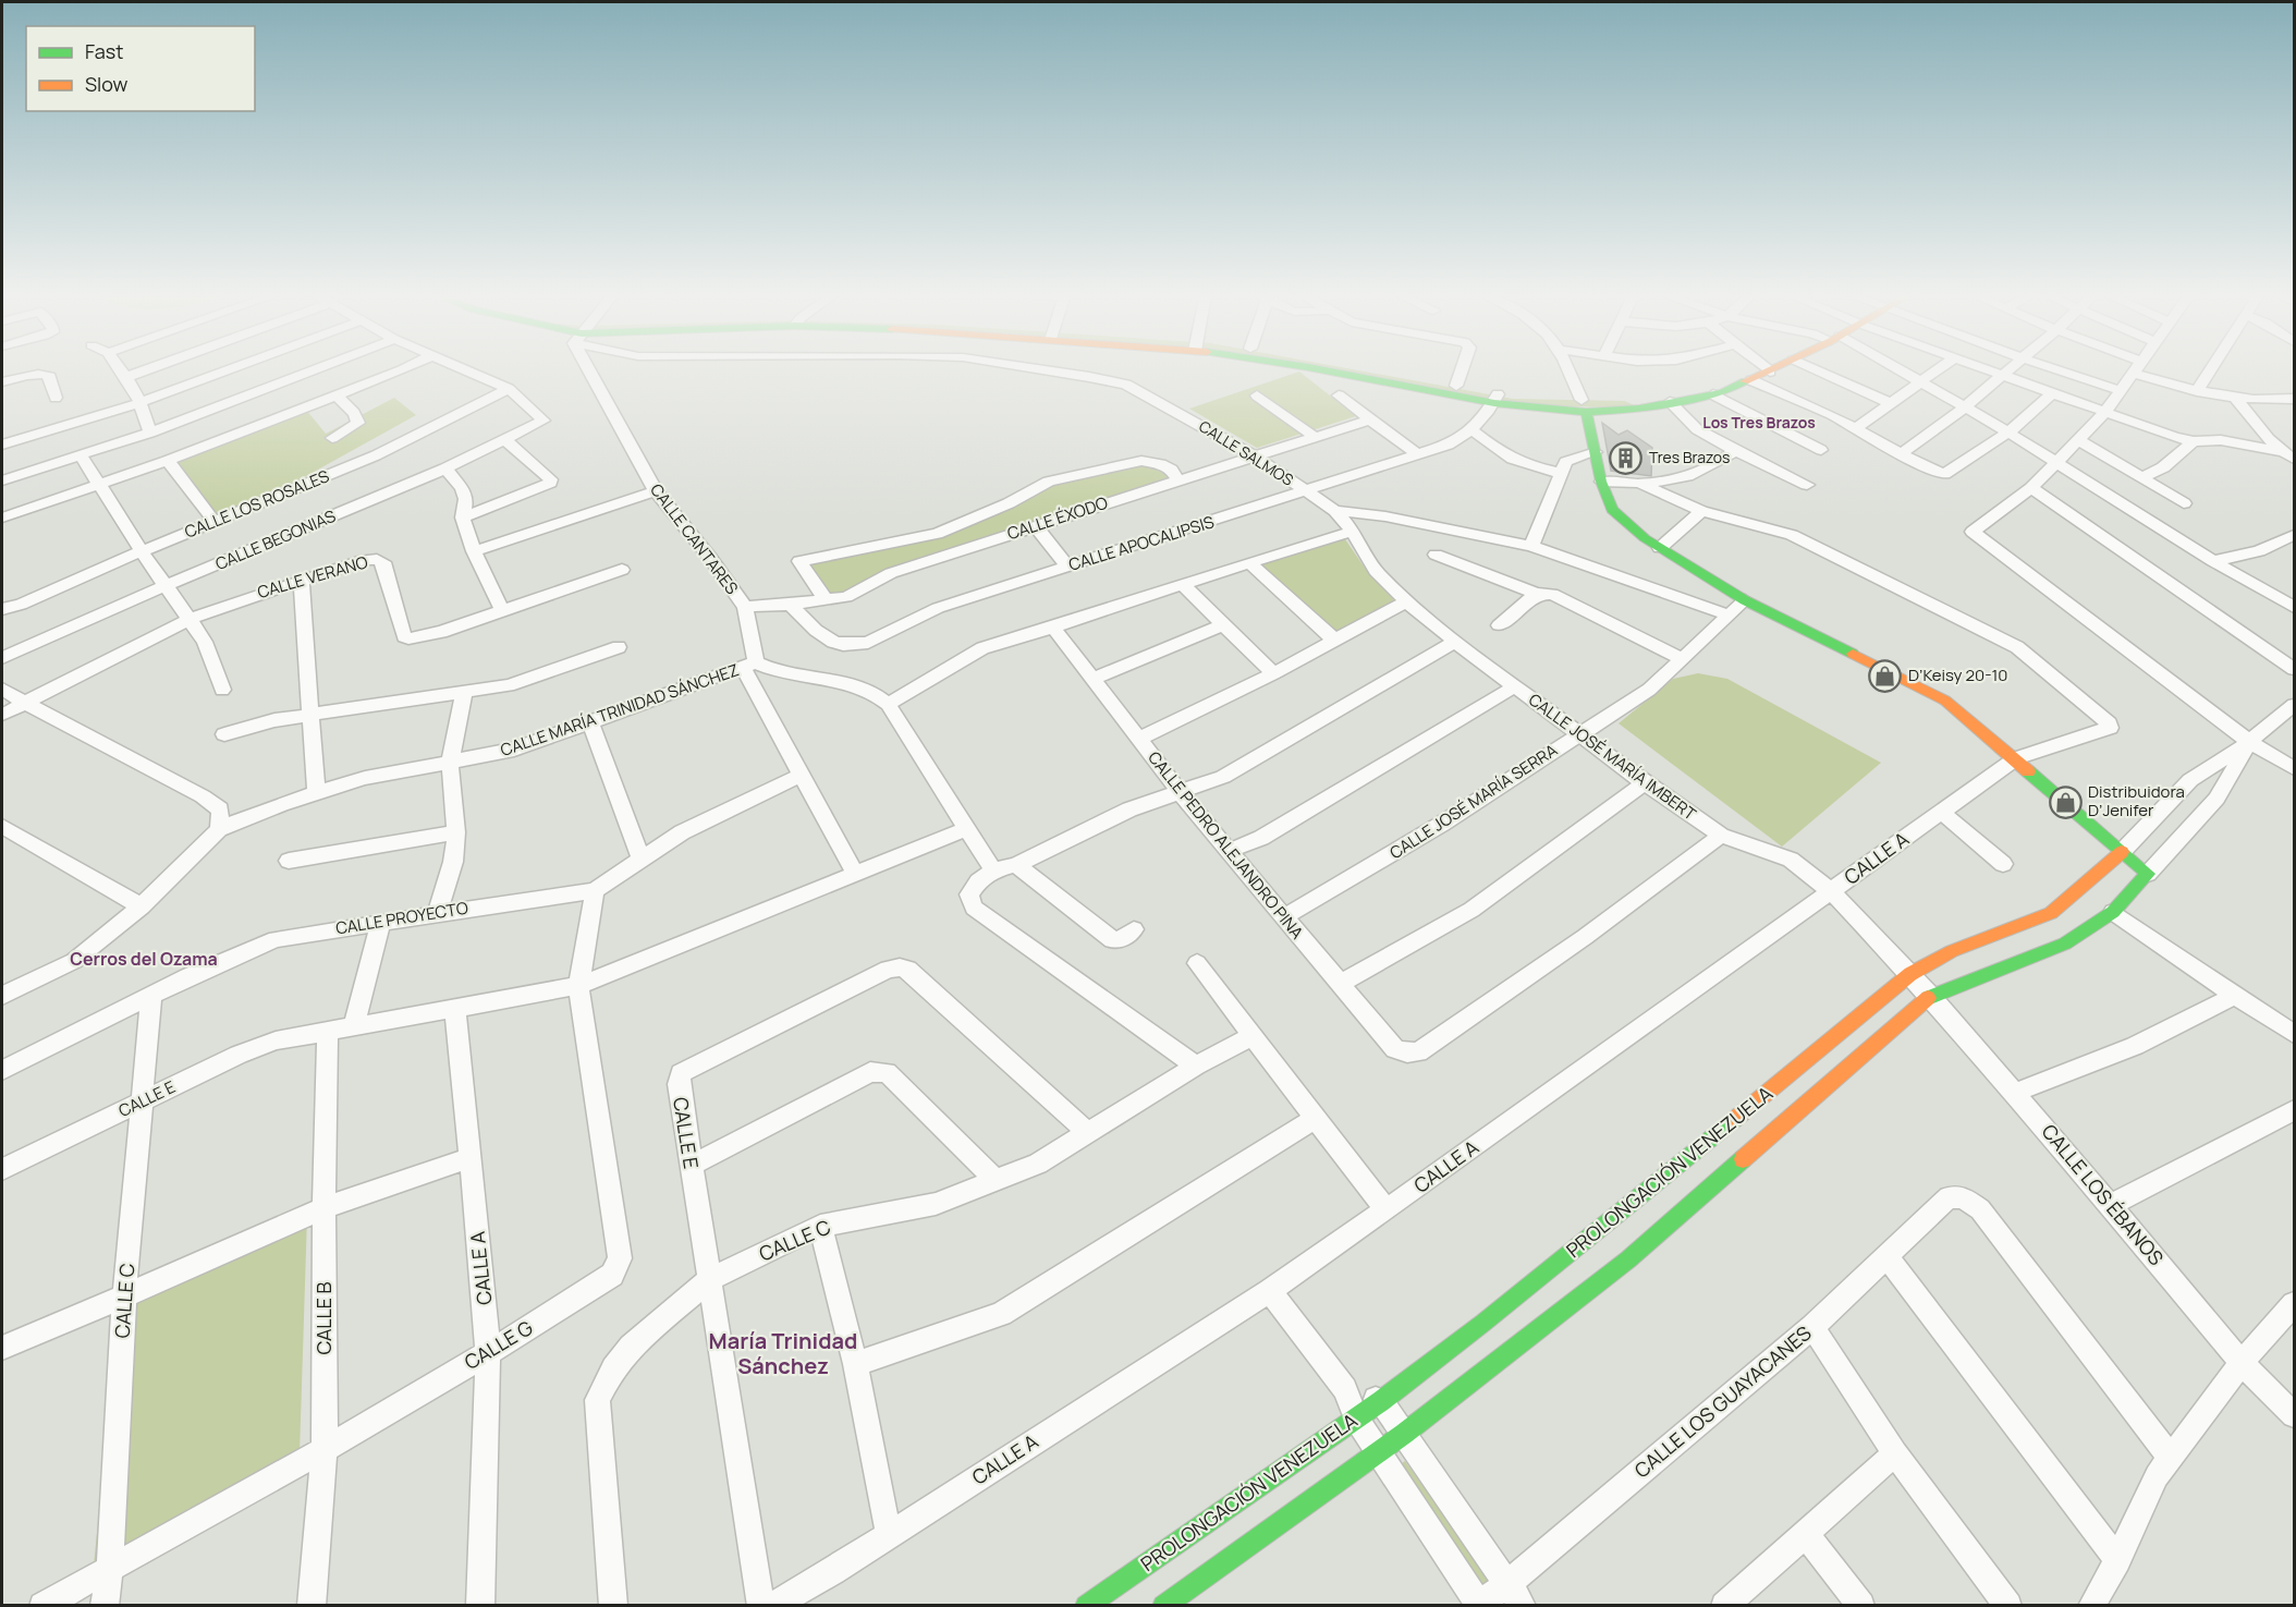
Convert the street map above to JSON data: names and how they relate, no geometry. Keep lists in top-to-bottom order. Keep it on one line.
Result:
{"streets":{"street":["CALLE SALMOS","CALLE LOS ROSALES","CALLE ÉXODO","CALLE CANTARES","CALLE BEGONIAS","CALLE APOCALIPSIS","CALLE VERANO","CALLE MARÍA TRINIDAD SÁNCHEZ","CALLE JOSÉ MARÍA IMBERT","CALLE JOSÉ MARÍA SERRA","CALLE PEDRO ALEJANDRO PINA","CALLE A","CALLE PROYECTO","CALLE E","PROLONGACIÓN VENEZUELA","CALLE LOS ÉBANOS","CALLE C","CALLE B","CALLE G","CALLE LOS GUAYACANES"]},"crossings":[["CALLE SALMOS","CALLE ÉXODO"],["CALLE SALMOS","CALLE APOCALIPSIS"],["CALLE SALMOS","CALLE JOSÉ MARÍA IMBERT"],["CALLE LOS ROSALES","CALLE BEGONIAS"],["CALLE ÉXODO","CALLE CANTARES"],["CALLE ÉXODO","CALLE APOCALIPSIS"],["CALLE CANTARES","CALLE MARÍA TRINIDAD SÁNCHEZ"],["CALLE CANTARES","CALLE PROYECTO"],["CALLE CANTARES","CALLE E"],["CALLE JOSÉ MARÍA IMBERT","CALLE JOSÉ MARÍA SERRA"],["CALLE JOSÉ MARÍA IMBERT","CALLE PEDRO ALEJANDRO PINA"],["CALLE JOSÉ MARÍA IMBERT","CALLE A"],["CALLE JOSÉ MARÍA IMBERT","PROLONGACIÓN VENEZUELA"],["CALLE JOSÉ MARÍA IMBERT","CALLE LOS ÉBANOS"],["CALLE JOSÉ MARÍA SERRA","CALLE PEDRO ALEJANDRO PINA"],["CALLE A","CALLE E"],["CALLE A","CALLE G"],["CALLE PROYECTO","CALLE C"],["CALLE PROYECTO","CALLE G"],["CALLE E","CALLE C"],["CALLE E","CALLE B"],["CALLE E","CALLE G"],["PROLONGACIÓN VENEZUELA","CALLE LOS ÉBANOS"],["CALLE C","CALLE G"],["CALLE B","CALLE G"]],"districts":["Los Tres Brazos","Cerros del Ozama","María Trinidad Sánchez"],"places":{"building":["Tres Brazos"],"shop":["D’Keisy 20-10","Distribuidora D’Jenifer"]},"legend":["Fast","Slow"]}
